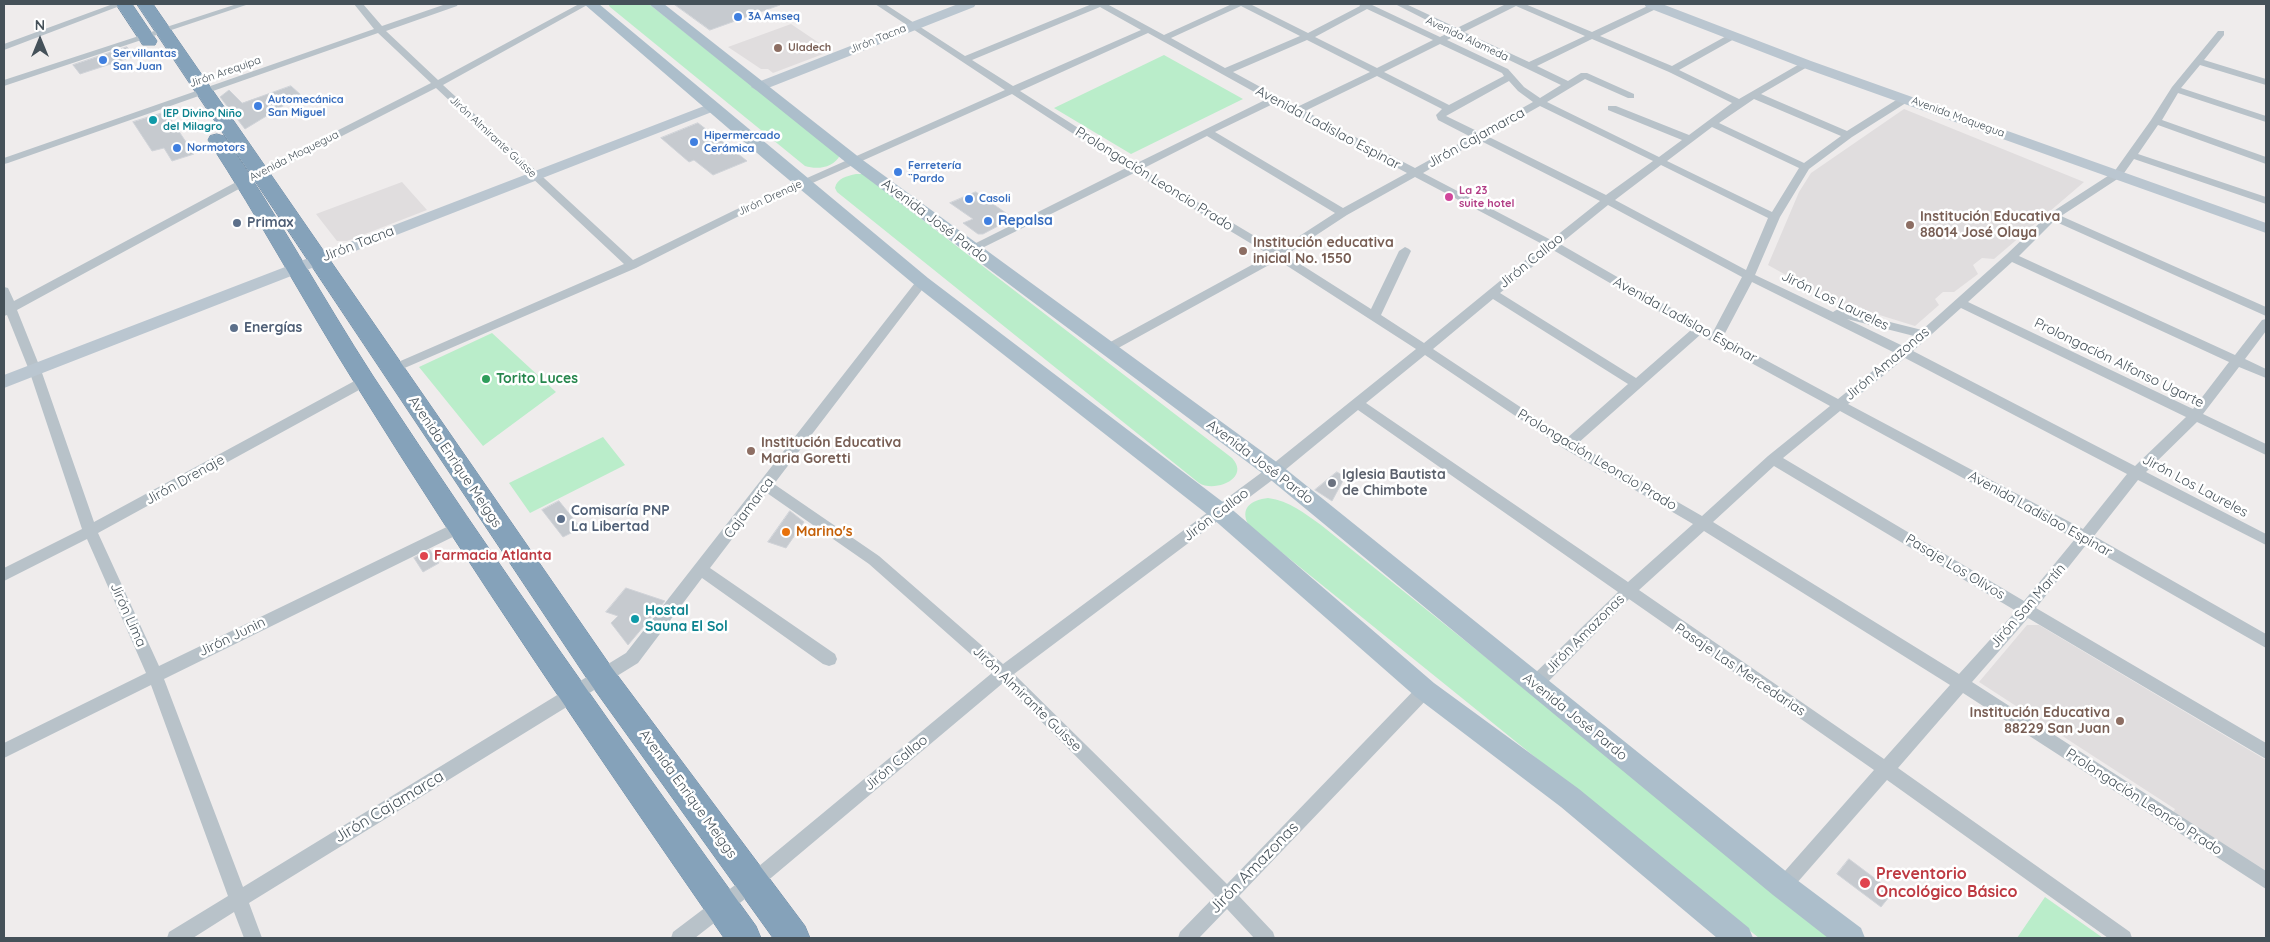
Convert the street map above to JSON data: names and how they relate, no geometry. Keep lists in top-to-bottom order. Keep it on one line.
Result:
{"streets":{"highway":["Avenida Enrique Meiggs"],"main road":["Avenida José Pardo"],"street":["Jirón Tacna","Avenida Alameda","Jirón Arequipa","Avenida Moquegua","Avenida Ladislao Espinar","Jirón Almirante Guisse","Jirón Cajamarca","Prolongación Leoncio Prado","Jirón Drenaje","Jirón Callao","Jirón Los Laureles","Prolongación Alfonso Ugarte","Jirón Amazonas","Cajamarca","Pasaje Los Olivos","Jirón San Martín","Jirón Lima","Jirón Junin","Pasaje Las Mercedarias"]},"crossings":[["Jirón Tacna","Jirón Almirante Guisse"],["Jirón Tacna","Prolongación Leoncio Prado"],["Jirón Tacna","Avenida José Pardo"],["Jirón Tacna","Avenida Enrique Meiggs"],["Jirón Tacna","Jirón Lima"],["Avenida Alameda","Jirón Cajamarca"],["Avenida Alameda","Jirón Callao"],["Jirón Arequipa","Jirón Almirante Guisse"],["Jirón Arequipa","Avenida Enrique Meiggs"],["Avenida Moquegua","Jirón Almirante Guisse"],["Avenida Moquegua","Jirón Callao"],["Avenida Moquegua","Jirón Amazonas"],["Avenida Moquegua","Avenida Enrique Meiggs"],["Avenida Moquegua","Jirón Lima"],["Avenida Ladislao Espinar","Jirón Cajamarca"],["Avenida Ladislao Espinar","Jirón Drenaje"],["Avenida Ladislao Espinar","Jirón Callao"],["Avenida Ladislao Espinar","Jirón Amazonas"],["Avenida Ladislao Espinar","Jirón San Martín"],["Jirón Almirante Guisse","Jirón Drenaje"],["Jirón Almirante Guisse","Jirón Callao"],["Jirón Almirante Guisse","Jirón Amazonas"],["Jirón Almirante Guisse","Cajamarca"],["Jirón Cajamarca","Prolongación Leoncio Prado"],["Jirón Cajamarca","Avenida José Pardo"],["Jirón Cajamarca","Jirón Callao"],["Jirón Cajamarca","Jirón Los Laureles"],["Jirón Cajamarca","Avenida Enrique Meiggs"],["Jirón Cajamarca","Cajamarca"],["Jirón Cajamarca","Jirón Lima"],["Prolongación Leoncio Prado","Jirón Drenaje"],["Prolongación Leoncio Prado","Jirón Callao"],["Prolongación Leoncio Prado","Jirón Amazonas"],["Prolongación Leoncio Prado","Jirón San Martín"],["Jirón Drenaje","Avenida José Pardo"],["Jirón Drenaje","Avenida Enrique Meiggs"],["Jirón Drenaje","Jirón Lima"],["Avenida José Pardo","Jirón Callao"],["Avenida José Pardo","Jirón Amazonas"],["Avenida José Pardo","Jirón San Martín"],["Jirón Callao","Jirón Los Laureles"],["Jirón Callao","Avenida Enrique Meiggs"],["Jirón Callao","Pasaje Las Mercedarias"],["Jirón Los Laureles","Jirón Amazonas"],["Jirón Los Laureles","Jirón San Martín"],["Prolongación Alfonso Ugarte","Jirón Amazonas"],["Prolongación Alfonso Ugarte","Jirón San Martín"],["Jirón Amazonas","Pasaje Los Olivos"],["Jirón Amazonas","Pasaje Las Mercedarias"],["Avenida Enrique Meiggs","Cajamarca"],["Avenida Enrique Meiggs","Jirón Junin"],["Pasaje Los Olivos","Jirón San Martín"],["Jirón San Martín","Pasaje Las Mercedarias"],["Jirón Lima","Jirón Junin"]],"places":["3A Amseq","Uladech","Servillantas San Juan","Automecánica San Miguel","IEP Divino Niño del Milagro","Hipermercado Cerámica","Normotors","Ferretería ¨Pardo","La 23 suite hotel","Casoli","Repalsa","Primax","Institución Educativa 88014 José Olaya","Institución educativa inicial No. 1550","Energías","Torito Luces","Institución Educativa Maria Goretti","Iglesia Bautista de Chimbote","Comisaría PNP La Libertad","Marino's","Farmacia Atlanta","Hostal Sauna El Sol","Institución Educativa 88229 San Juan","Preventorio Oncológico Básico"],"north":"top"}
